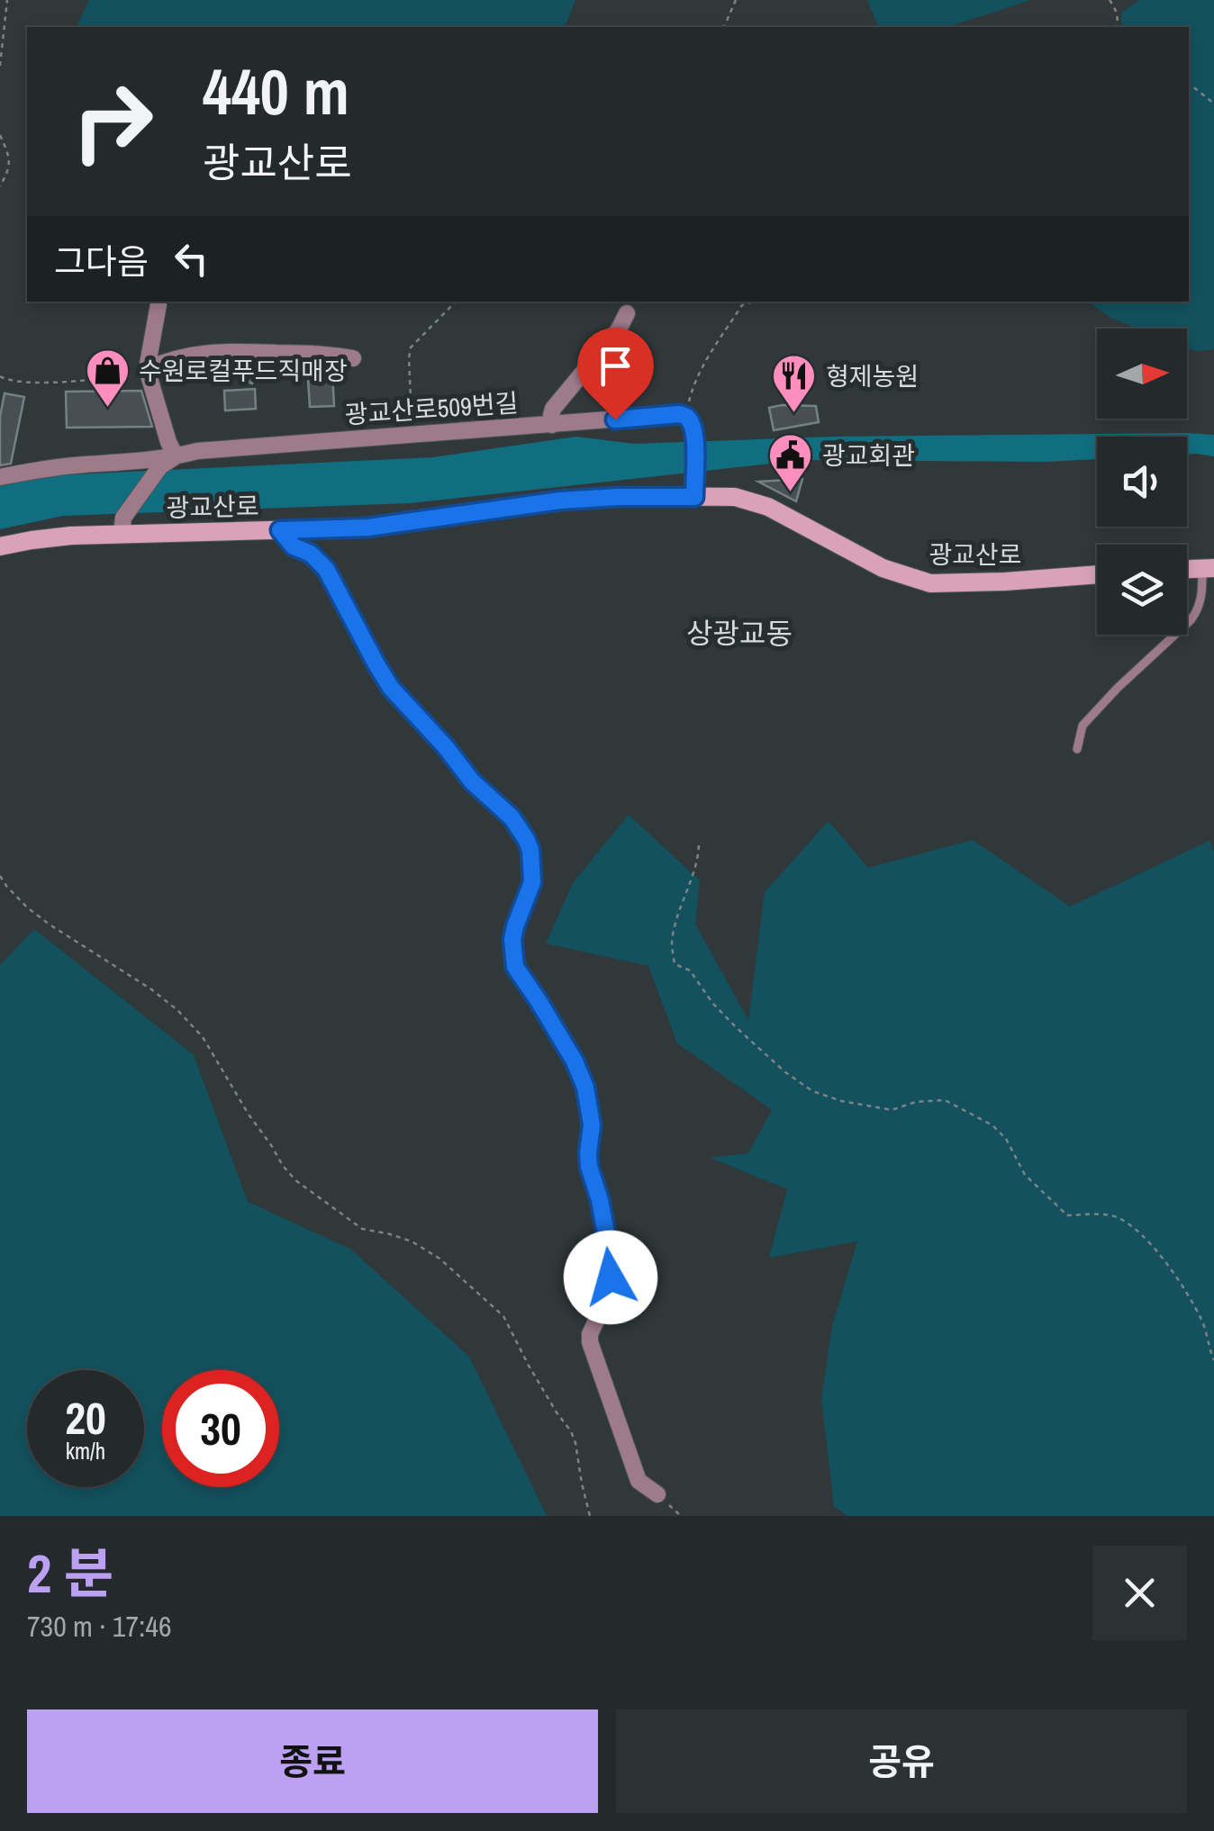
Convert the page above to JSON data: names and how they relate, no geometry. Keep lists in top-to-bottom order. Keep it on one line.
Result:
{"streets":{"street":["광교산로509번길","광교산로"]},"crossings":[["광교산로509번길","광교산로"]],"districts":["상광교동"],"places":{"shop":["수원로컬푸드직매장"],"restaurant":["형제농원"],"public building":["광교회관"]},"north":"right","page":{"turn":["440 m","광교산로"],"then":"그다음","speed":"20 km/h","limit":"30","heading":["2 분","730 m · 17:46"],"buttons":["종료","공유"]}}
